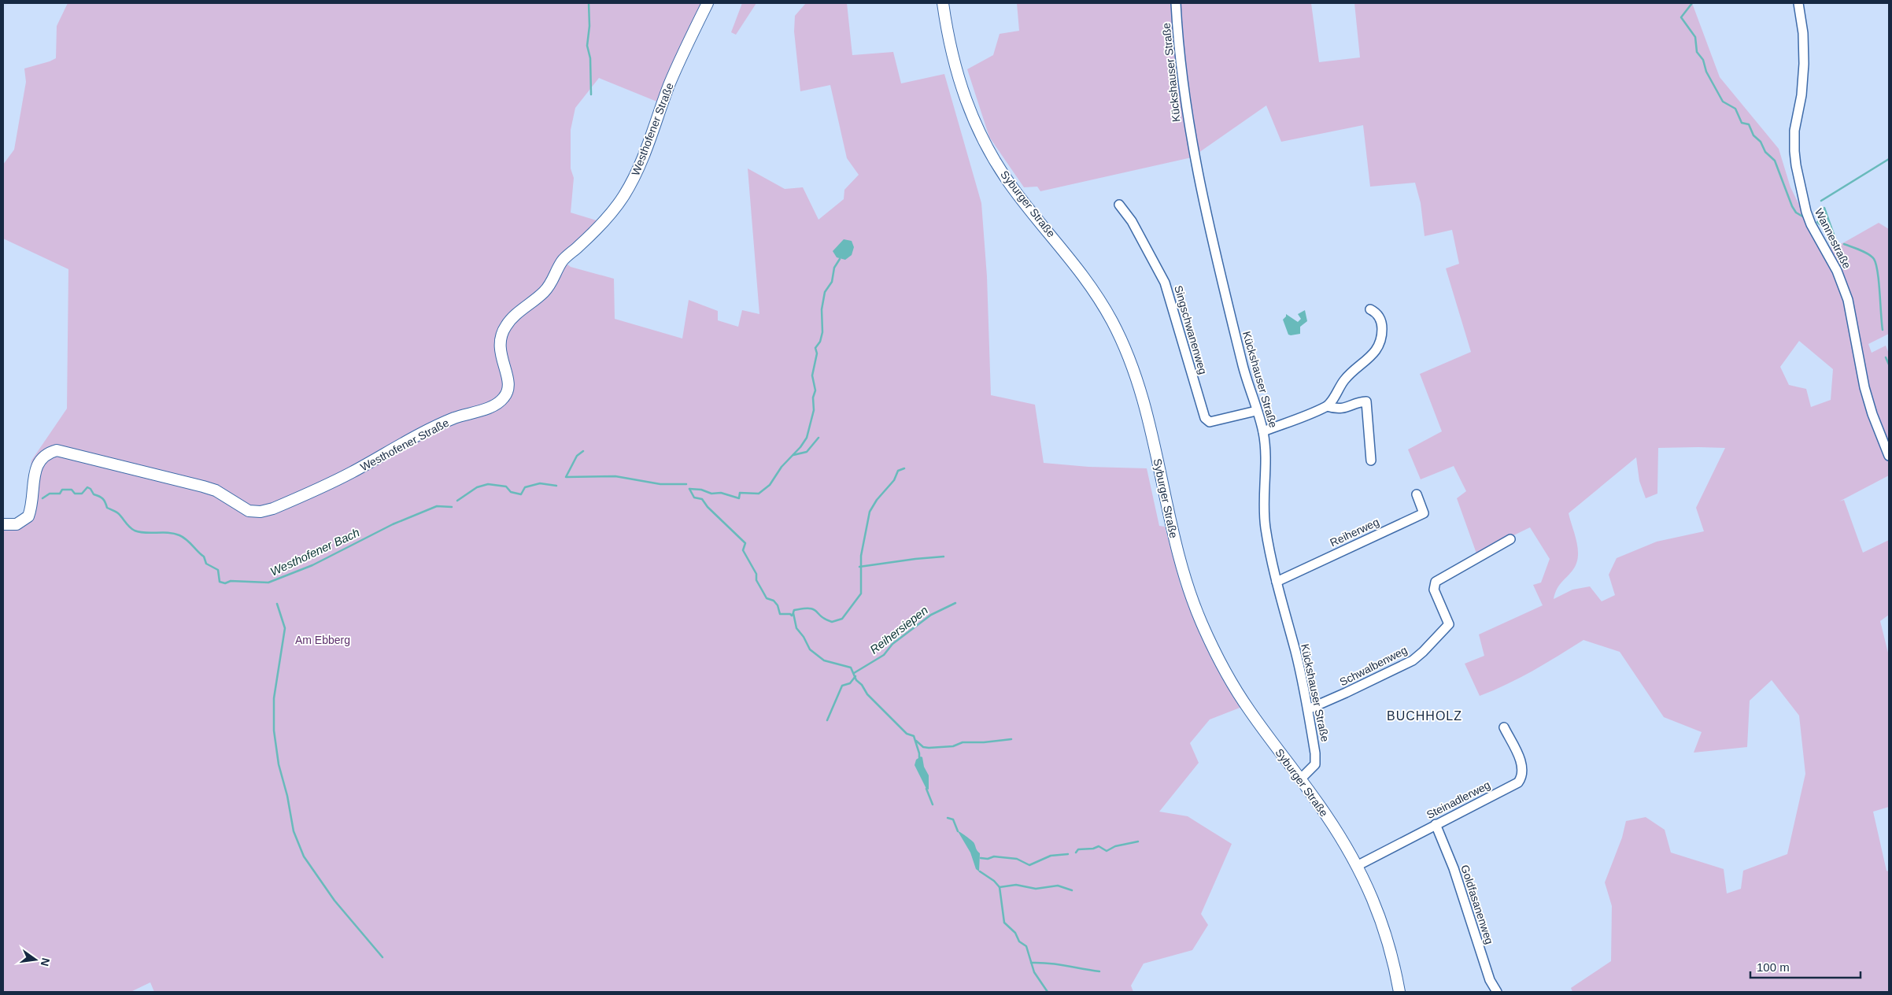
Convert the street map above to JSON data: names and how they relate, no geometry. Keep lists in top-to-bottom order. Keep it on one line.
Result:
{"streets":{"street":["Kückshauser Straße","Westhofener Straße","Syburger Straße","Wannestraße","Singschwanenweg","Reiherweg","Schwalbenweg","Steinadlerweg","Goldfasanenweg"]},"crossings":[["Kückshauser Straße","Syburger Straße"],["Kückshauser Straße","Singschwanenweg"],["Kückshauser Straße","Reiherweg"],["Kückshauser Straße","Schwalbenweg"],["Syburger Straße","Steinadlerweg"],["Steinadlerweg","Goldfasanenweg"]],"districts":["BUCHHOLZ"],"water":["Westhofener Bach","Reihersiepen"],"parks":["Am Ebberg"],"scale_bar":"100 m","north":"right"}
